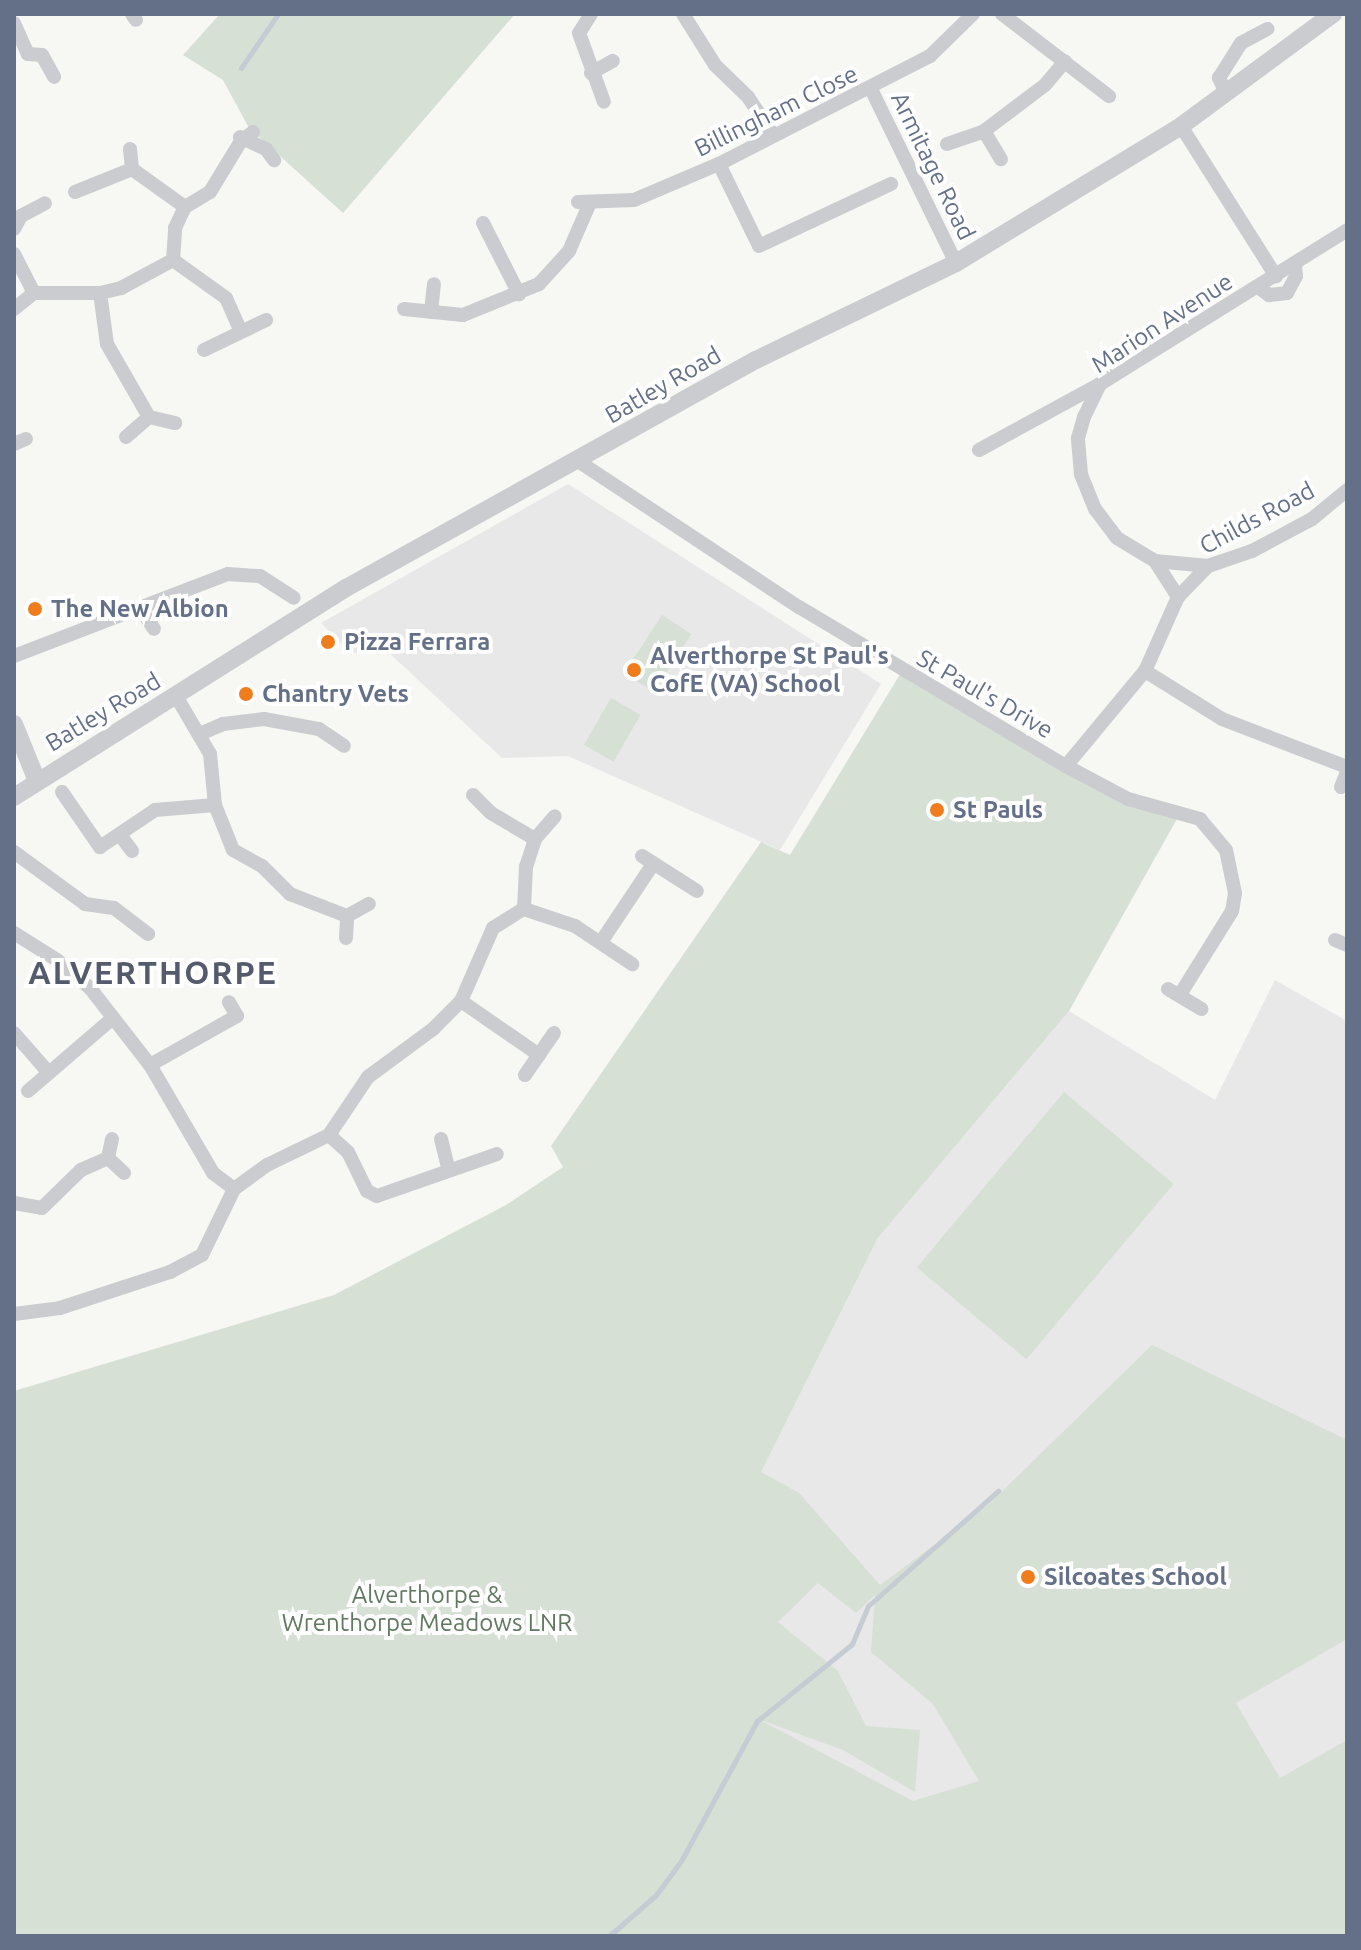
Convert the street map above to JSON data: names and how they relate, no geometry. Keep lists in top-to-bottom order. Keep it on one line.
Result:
{"streets":{"street":["Billingham Close","Armitage Road","Marion Avenue","Batley Road","Childs Road","St Paul's Drive"]},"crossings":[["Billingham Close","Armitage Road"],["Armitage Road","Batley Road"],["Marion Avenue","Childs Road"],["Batley Road","St Paul's Drive"],["Childs Road","St Paul's Drive"]],"districts":["ALVERTHORPE"],"parks":["Alverthorpe & Wrenthorpe Meadows LNR"],"places":["The New Albion","Pizza Ferrara","Alverthorpe St Paul's CofE (VA) School","Chantry Vets","St Pauls","Silcoates School"]}
